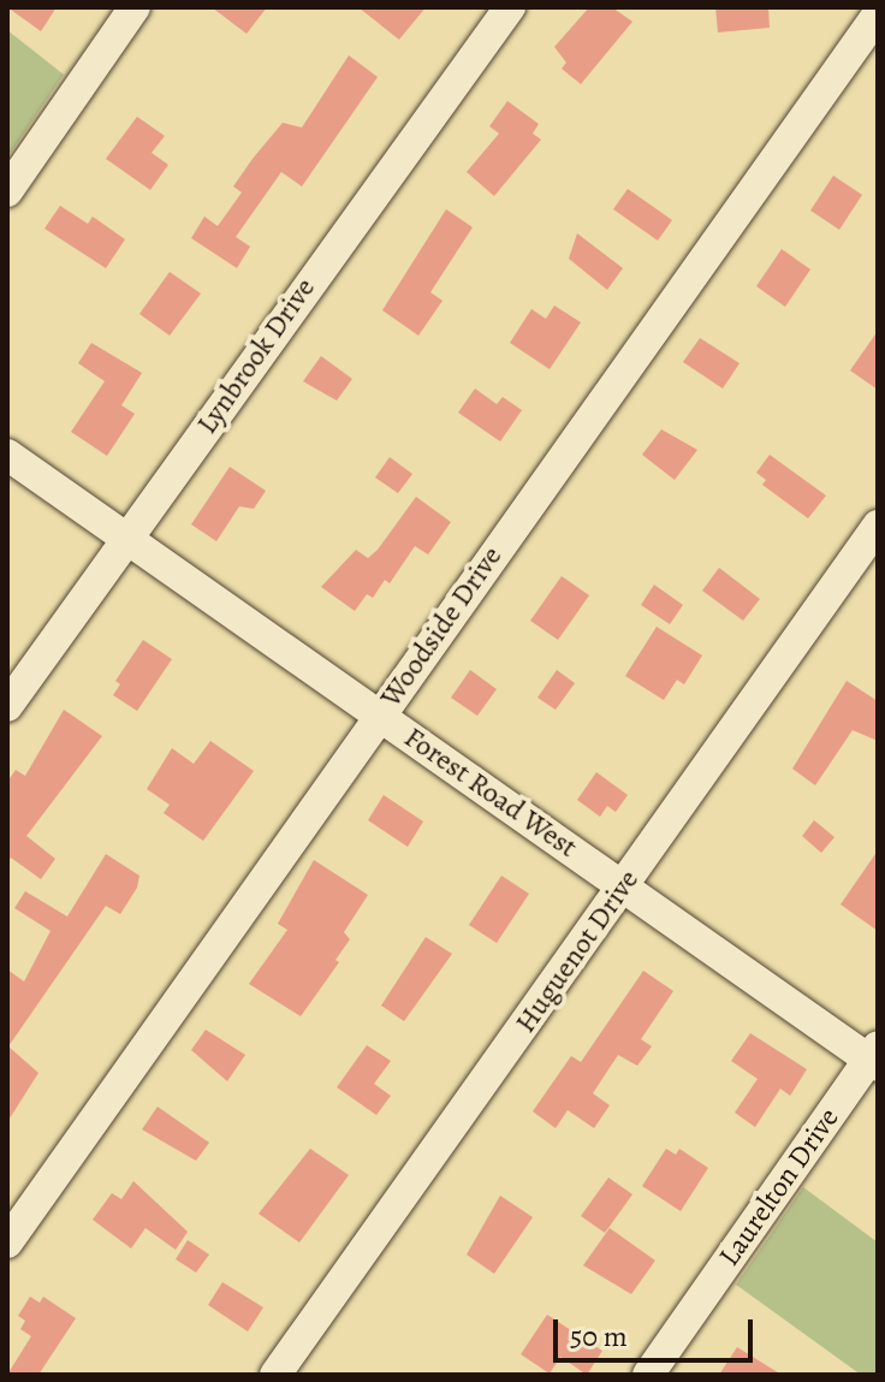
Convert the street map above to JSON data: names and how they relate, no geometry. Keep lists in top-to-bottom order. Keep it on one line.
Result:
{"streets":{"street":["Lynbrook Drive","Woodside Drive","Forest Road West","Huguenot Drive","Laurelton Drive"]},"crossings":[["Lynbrook Drive","Forest Road West"],["Woodside Drive","Forest Road West"],["Forest Road West","Huguenot Drive"],["Forest Road West","Laurelton Drive"]],"scale_bar":"50 m"}
